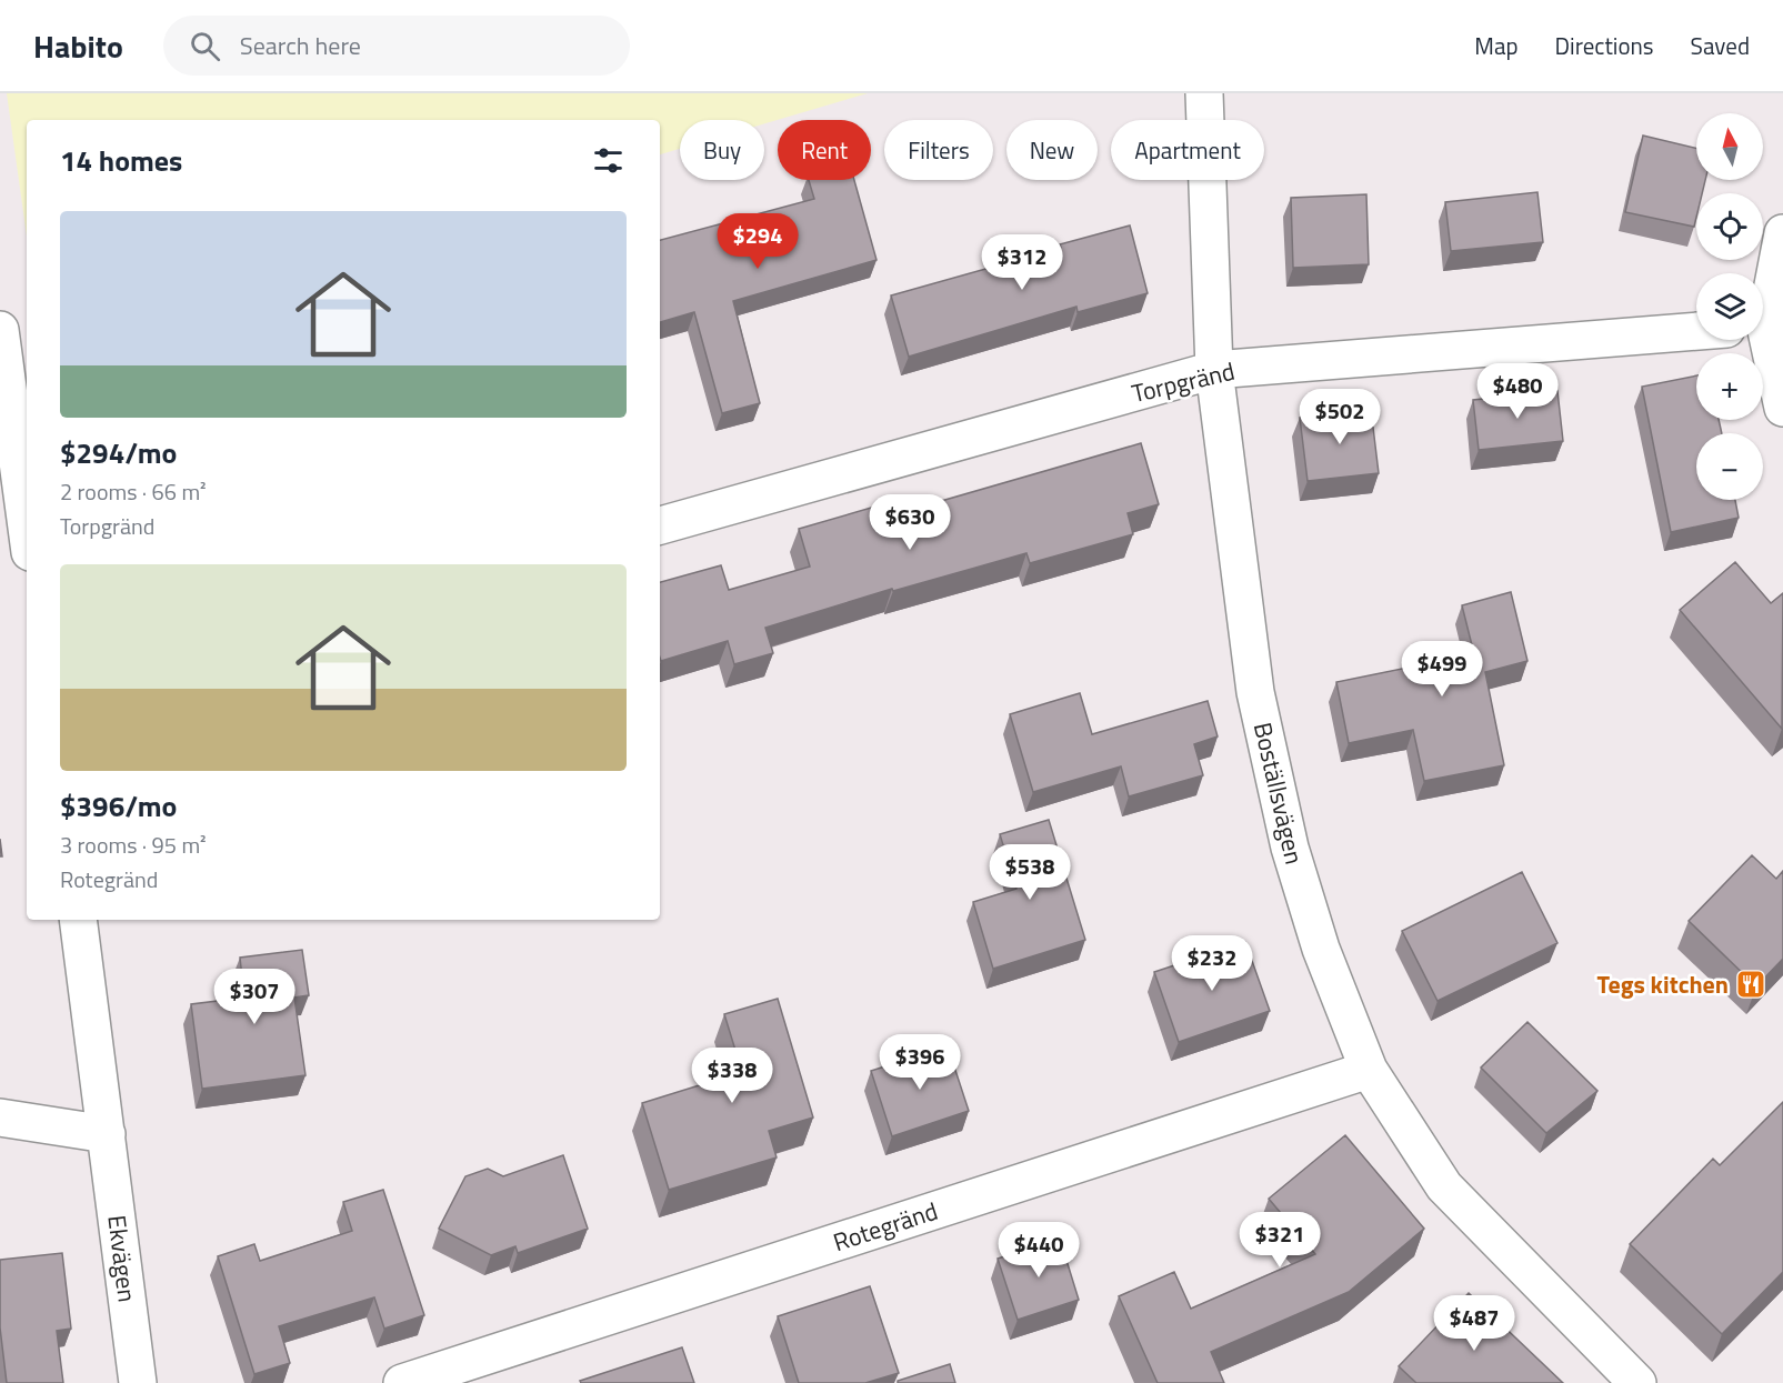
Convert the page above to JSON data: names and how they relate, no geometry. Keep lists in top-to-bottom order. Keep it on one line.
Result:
{"streets":{"street":["Torpgränd","Boställsvägen","Rotegränd","Ekvägen"]},"crossings":[["Torpgränd","Boställsvägen"],["Boställsvägen","Rotegränd"]],"places":{"restaurant":["Tegs kitchen"]},"north":"top","page":{"header":"Habito","search":"Search here","nav":["Map","Directions","Saved"],"map_buttons":["+","−"],"chip":["Buy","Rent","Filters","New","Apartment"],"heading":"14 homes","list":[{"name":"$294/mo","note":"2 rooms · 66 m² · Torpgränd"},{"name":"$396/mo","note":"3 rooms · 95 m² · Rotegränd"}],"price":["$294","$312","$480","$502","$630","$499","$538","$232","$307","$396","$338","$321","$440","$487"]}}
